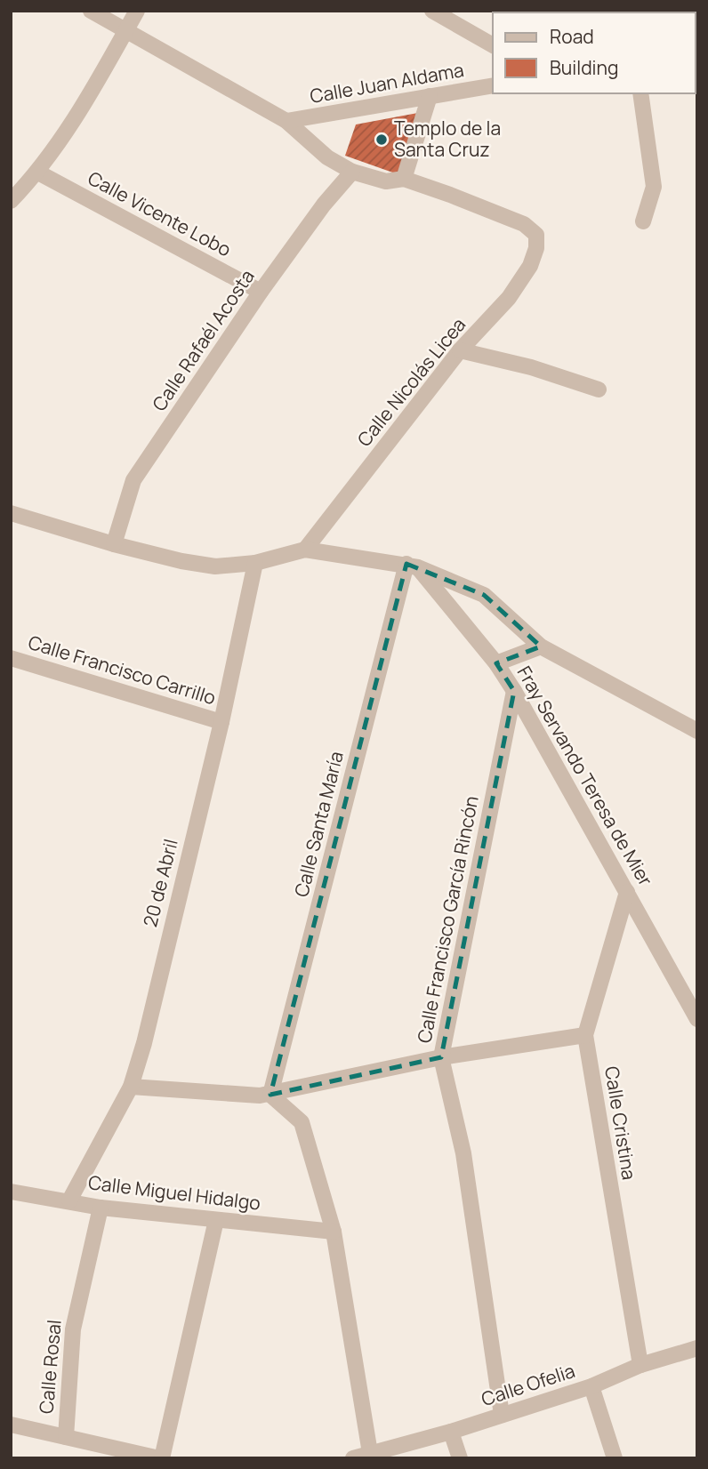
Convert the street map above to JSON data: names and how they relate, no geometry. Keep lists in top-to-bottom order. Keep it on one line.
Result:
{"streets":{"street":["Calle Juan Aldama","Calle Vicente Lobo","Calle Rafaél Acosta","Calle Nicolás Licea","Calle Francisco Carrillo","Fray Servando Teresa de Mier","Calle Santa María","20 de Abril","Calle Francisco García Rincón","Calle Cristina","Calle Miguel Hidalgo","Calle Rosal","Calle Ofelia"]},"crossings":[["Calle Vicente Lobo","Calle Rafaél Acosta"],["Calle Francisco Carrillo","20 de Abril"],["Fray Servando Teresa de Mier","Calle Santa María"],["Fray Servando Teresa de Mier","Calle Francisco García Rincón"],["Fray Servando Teresa de Mier","Calle Cristina"],["20 de Abril","Calle Miguel Hidalgo"],["Calle Francisco García Rincón","Calle Ofelia"],["Calle Cristina","Calle Ofelia"],["Calle Miguel Hidalgo","Calle Rosal"]],"places":["Templo de la Santa Cruz"],"legend":["Road","Building"]}
